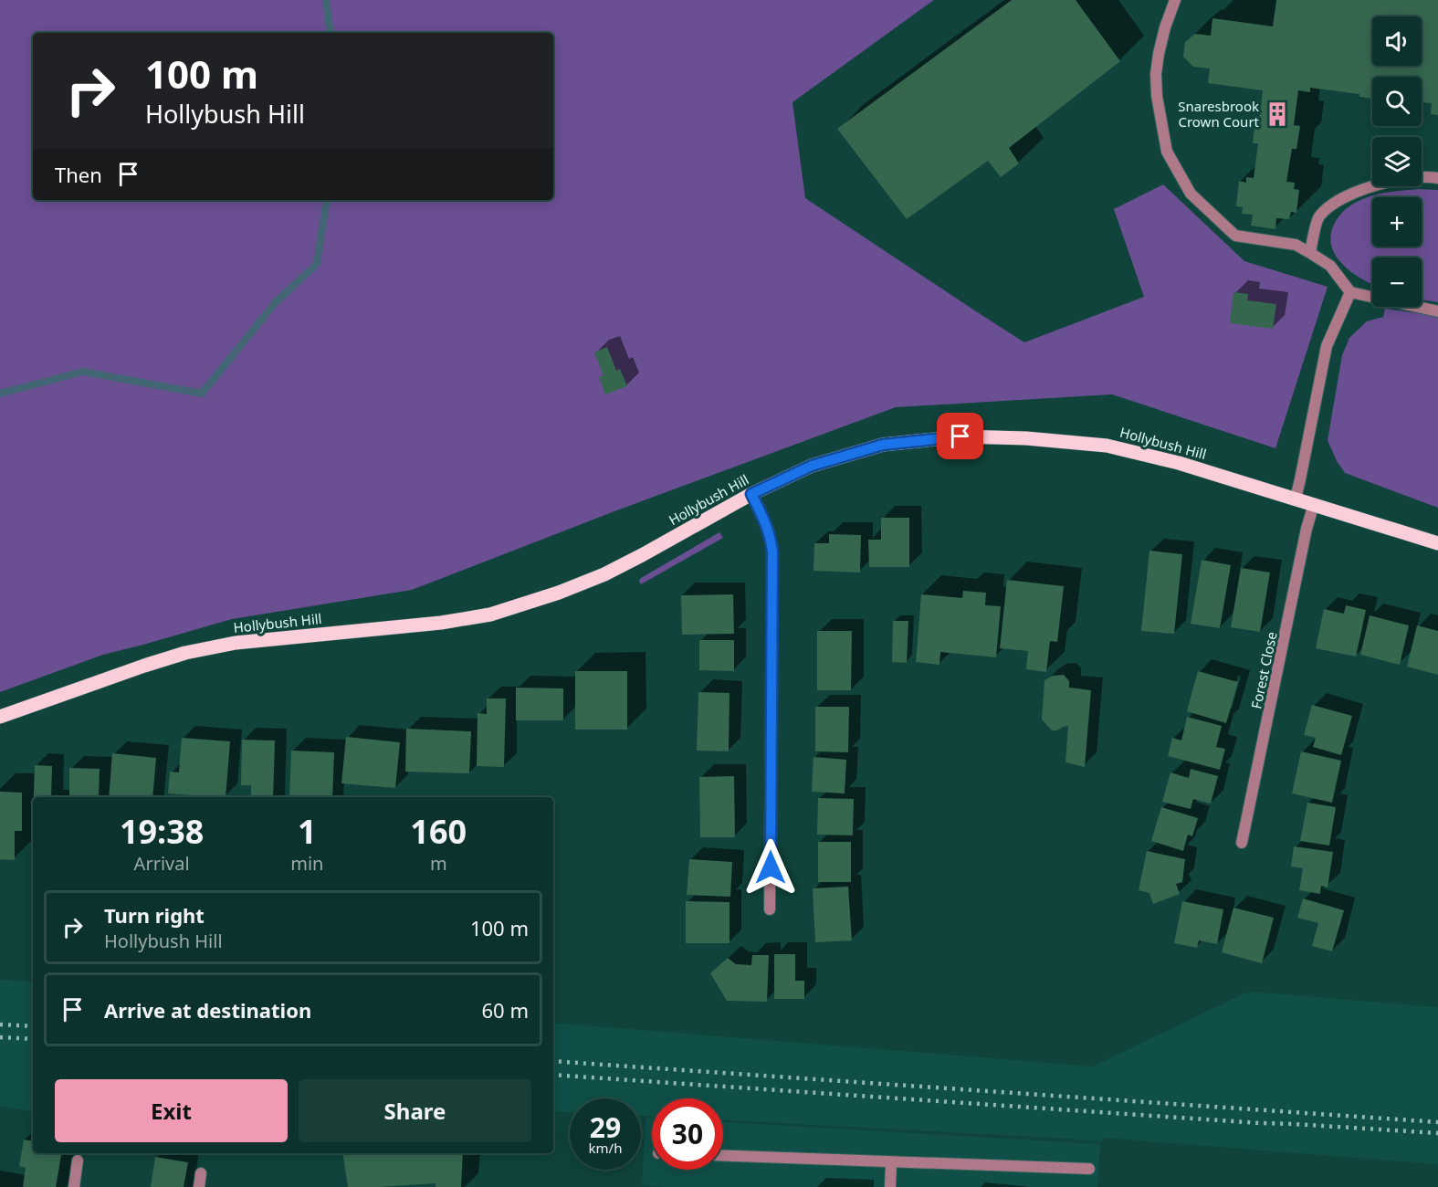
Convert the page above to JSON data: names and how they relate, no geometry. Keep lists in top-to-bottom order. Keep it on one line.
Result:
{"streets":{"main road":["Hollybush Hill"],"street":["Forest Close"]},"crossings":[["Hollybush Hill","Forest Close"]],"places":{"building":["Snaresbrook Crown Court"]},"page":{"map_buttons":["+","−"],"turn":["100 m","Hollybush Hill"],"then":"Then","eta":["19:38","Arrival","1","min","160","m"],"list":[{"name":"Turn right","note":"Hollybush Hill","value":"100 m"},{"name":"Arrive at destination","value":"60 m"}],"buttons":["Exit","Share"],"speed":"29 km/h","limit":"30"}}
